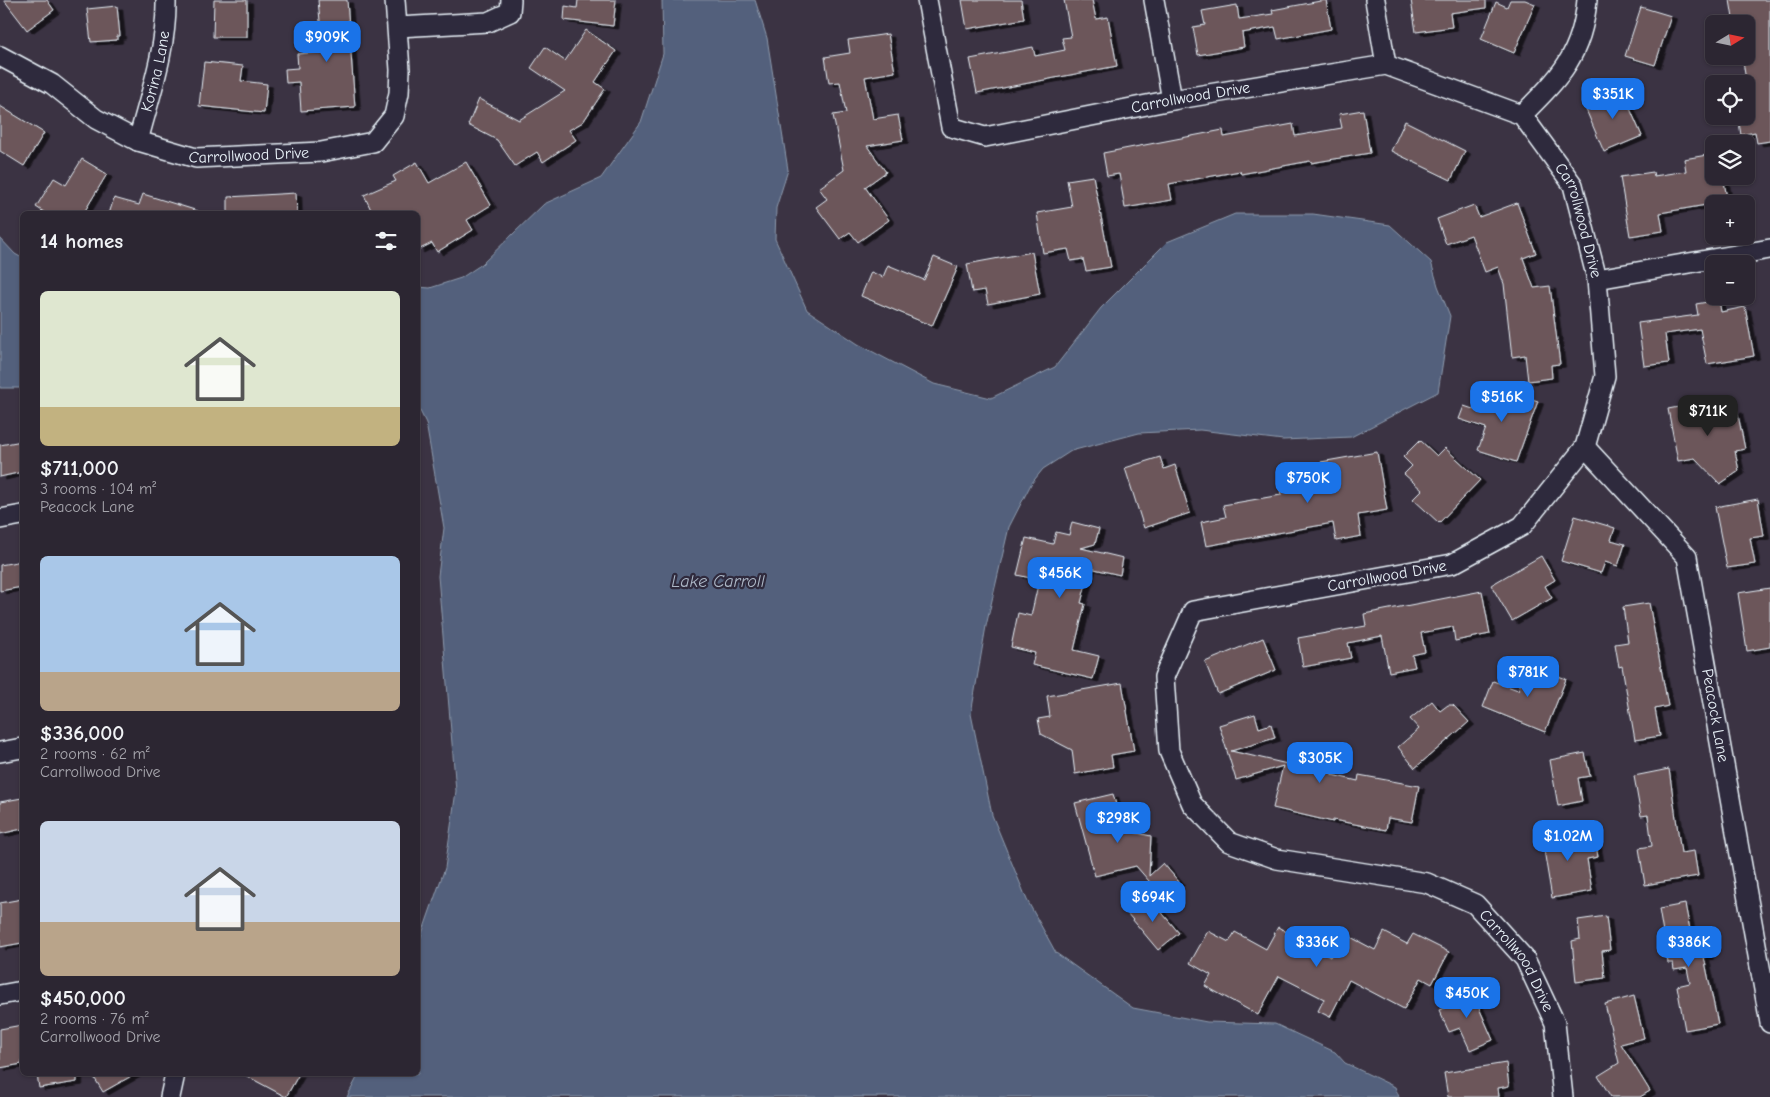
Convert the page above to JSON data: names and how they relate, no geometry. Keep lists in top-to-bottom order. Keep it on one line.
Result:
{"streets":{"street":["Korina Lane","Carrollwood Drive","Peacock Lane"]},"crossings":[["Korina Lane","Carrollwood Drive"],["Carrollwood Drive","Peacock Lane"]],"water":["Lake Carroll"],"north":"right","page":{"map_buttons":["+","−"],"price":["$909K","$351K","$516K","$711K","$750K","$456K","$781K","$305K","$298K","$1.02M","$694K","$336K","$386K","$450K"],"heading":"14 homes","list":[{"name":"$711,000","note":"3 rooms · 104 m² · Peacock Lane"},{"name":"$336,000","note":"2 rooms · 62 m² · Carrollwood Drive"},{"name":"$450,000","note":"2 rooms · 76 m² · Carrollwood Drive"}]}}
